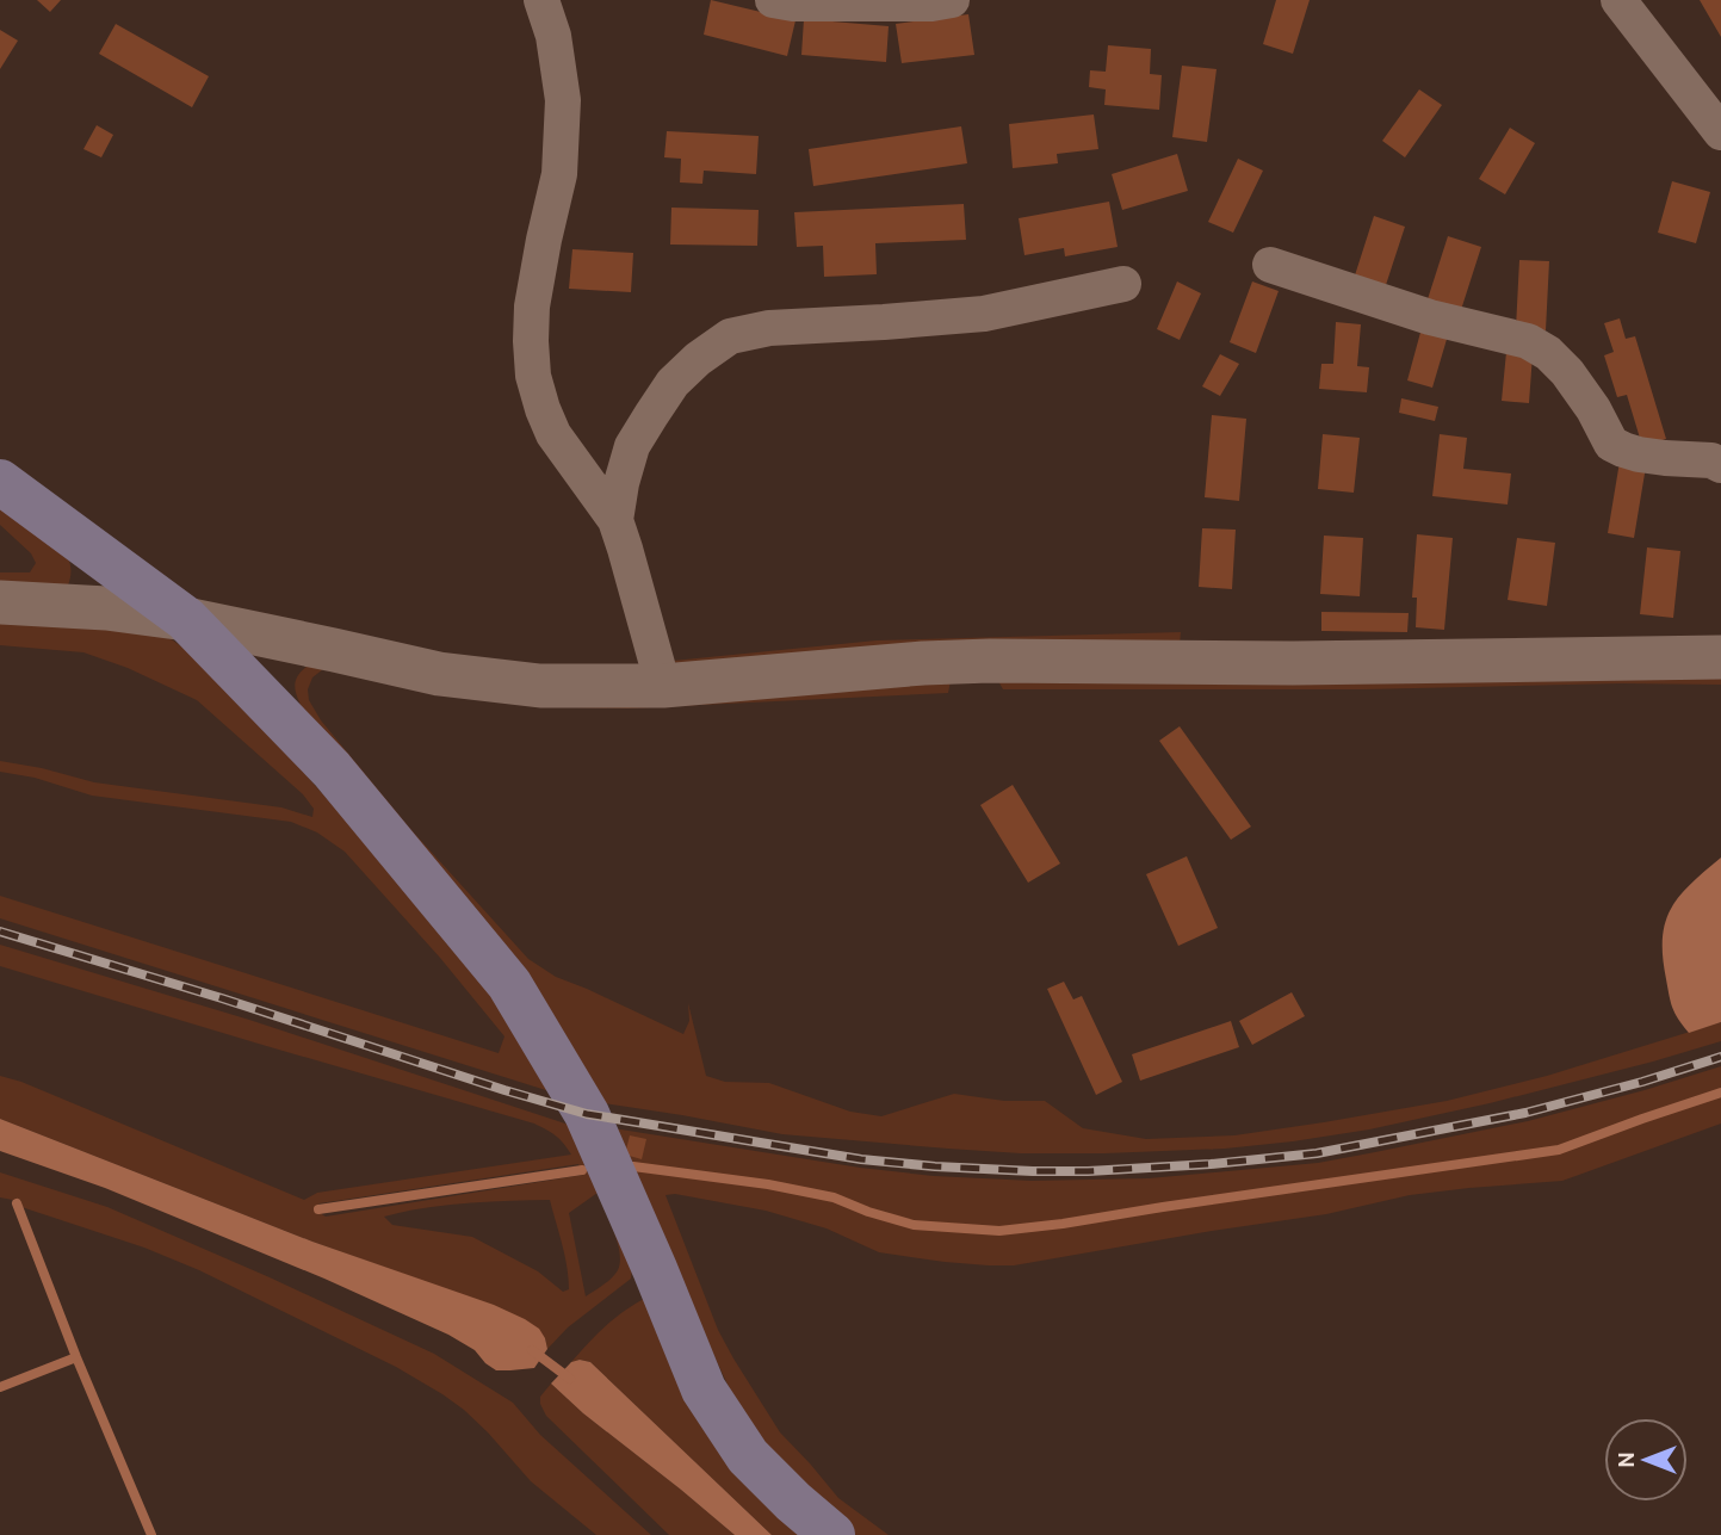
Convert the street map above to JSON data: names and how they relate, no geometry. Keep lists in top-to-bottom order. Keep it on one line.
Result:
{"north":"left"}
